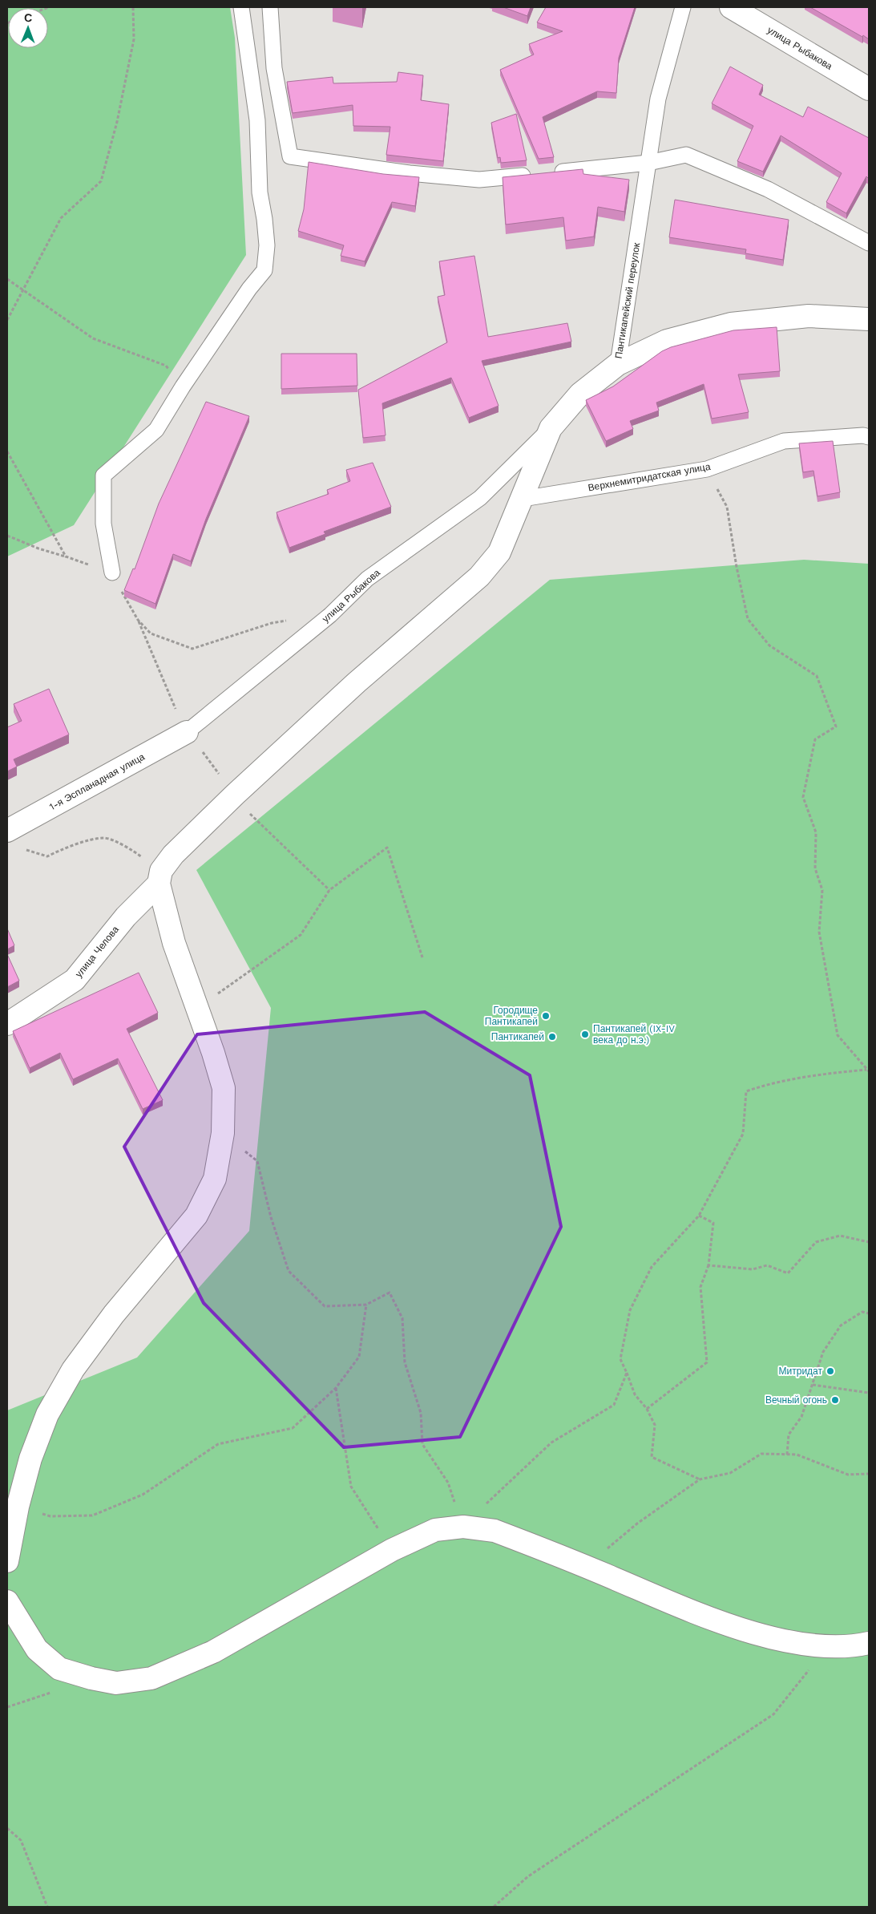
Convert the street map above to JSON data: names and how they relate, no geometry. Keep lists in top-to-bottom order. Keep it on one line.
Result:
{"streets":{"street":["улица Рыбакова","Пантикапейский переулок","1-я Эспланадная улица","улица Челова"],"lane":["Верхнемитридатская улица"]},"crossings":[["улица Рыбакова","1-я Эспланадная улица"],["улица Рыбакова","улица Челова"],["Пантикапейский переулок","улица Челова"],["Верхнемитридатская улица","улица Челова"]],"places":["Городище Пантикапей","Пантикапей (IX-IV века до н.э.)","Пантикапей","Митридат","Вечный огонь"],"north":"top"}
